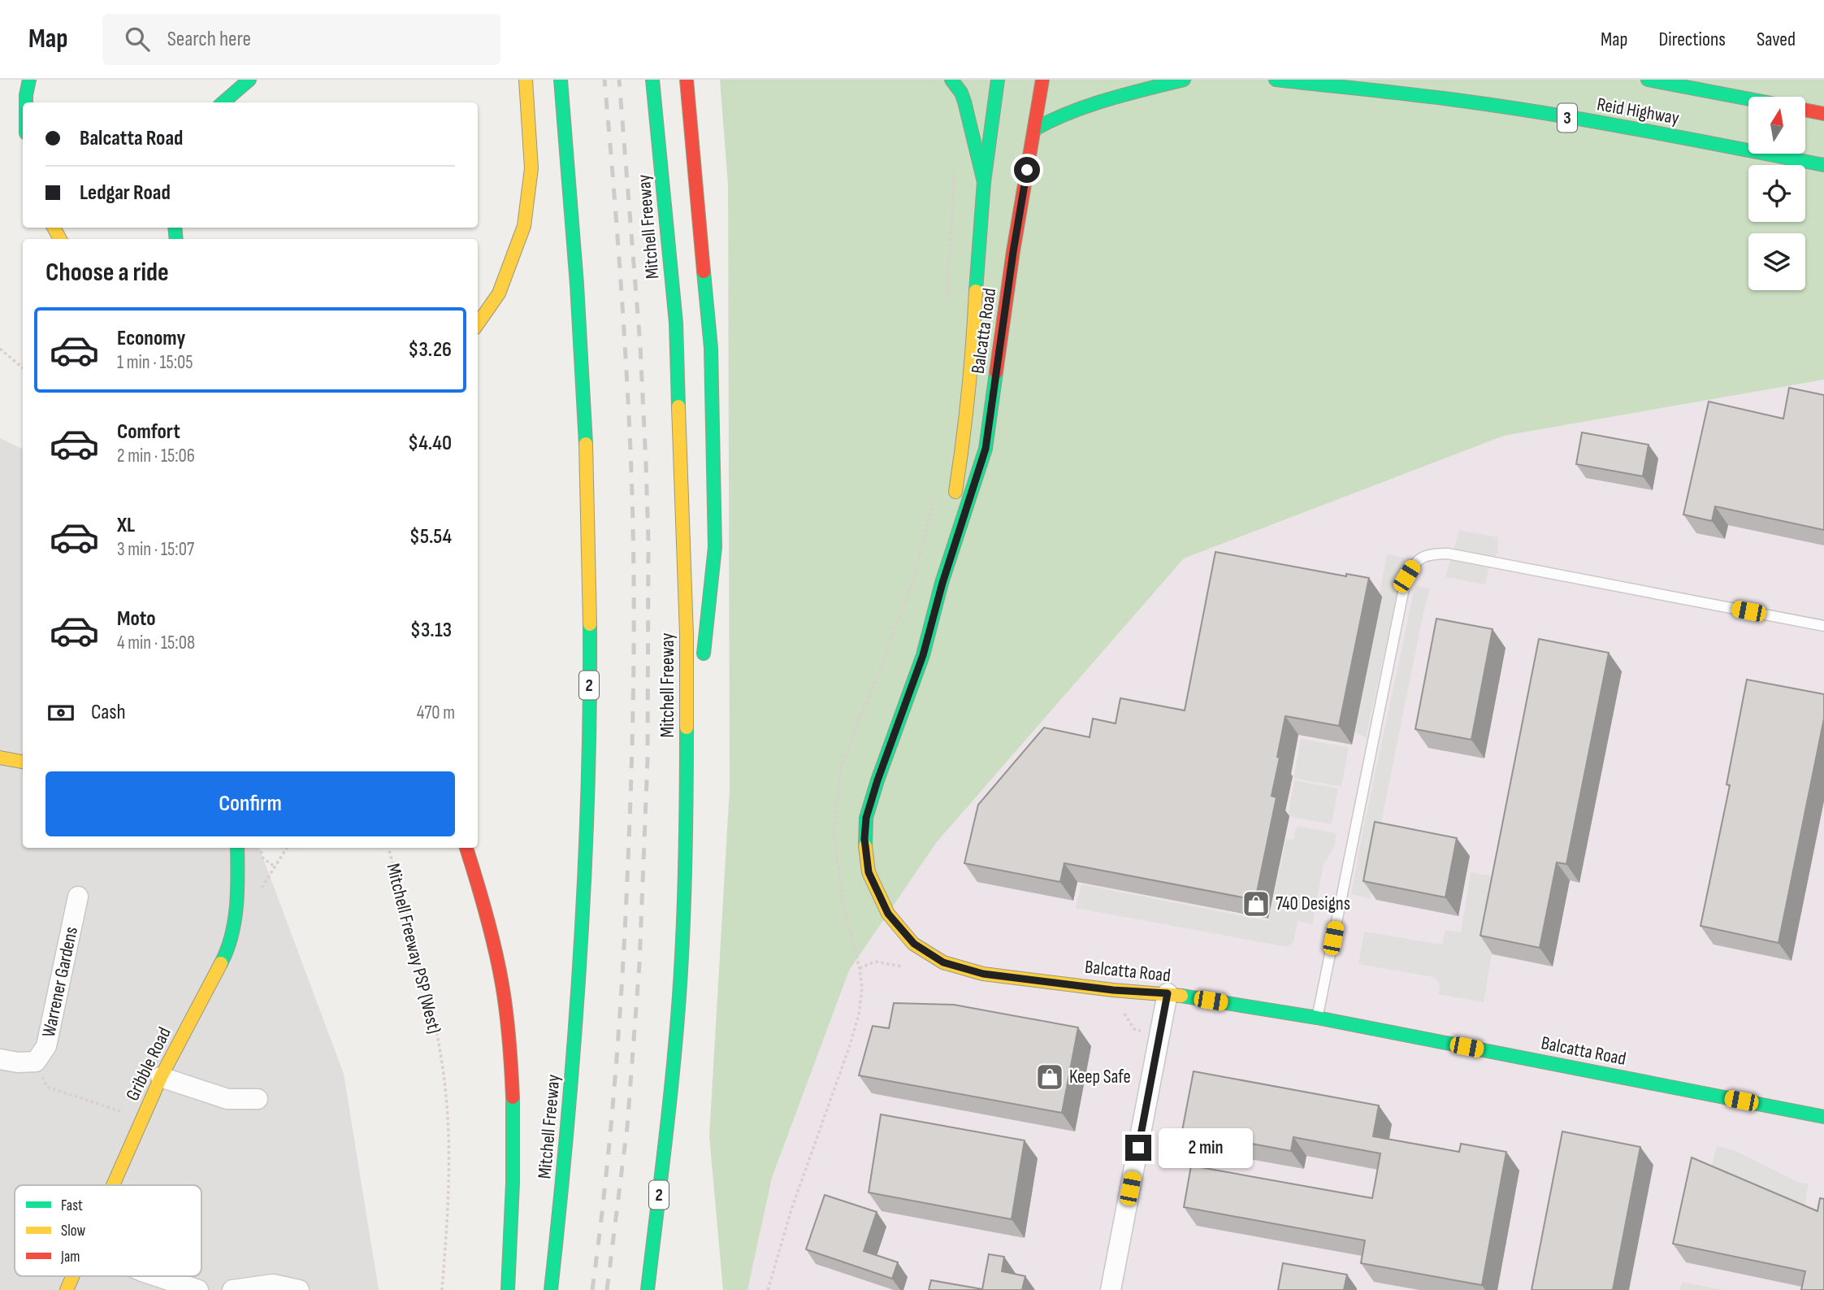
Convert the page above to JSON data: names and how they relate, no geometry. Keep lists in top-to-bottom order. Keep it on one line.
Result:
{"streets":{"main road":["Reid Highway","3","Mitchell Freeway","Balcatta Road","2","Gribble Road"],"street":["Warrener Gardens"],"path":["Mitchell Freeway PSP (West)"]},"places":{"shop":["740 Designs","Keep Safe"]},"legend":["Fast","Slow","Jam"],"north":"top","page":{"header":"Map","search":"Search here","nav":["Map","Directions","Saved"],"banner":["Balcatta Road","Ledgar Road"],"heading":"Choose a ride","list":[{"name":"Economy","note":"1 min · 15:05","value":"$3.26"},{"name":"Comfort","note":"2 min · 15:06","value":"$4.40"},{"name":"XL","note":"3 min · 15:07","value":"$5.54"},{"name":"Moto","note":"4 min · 15:08","value":"$3.13"}],"pay":["Cash","470 m"],"buttons":"Confirm","bubble":"2 min"}}
